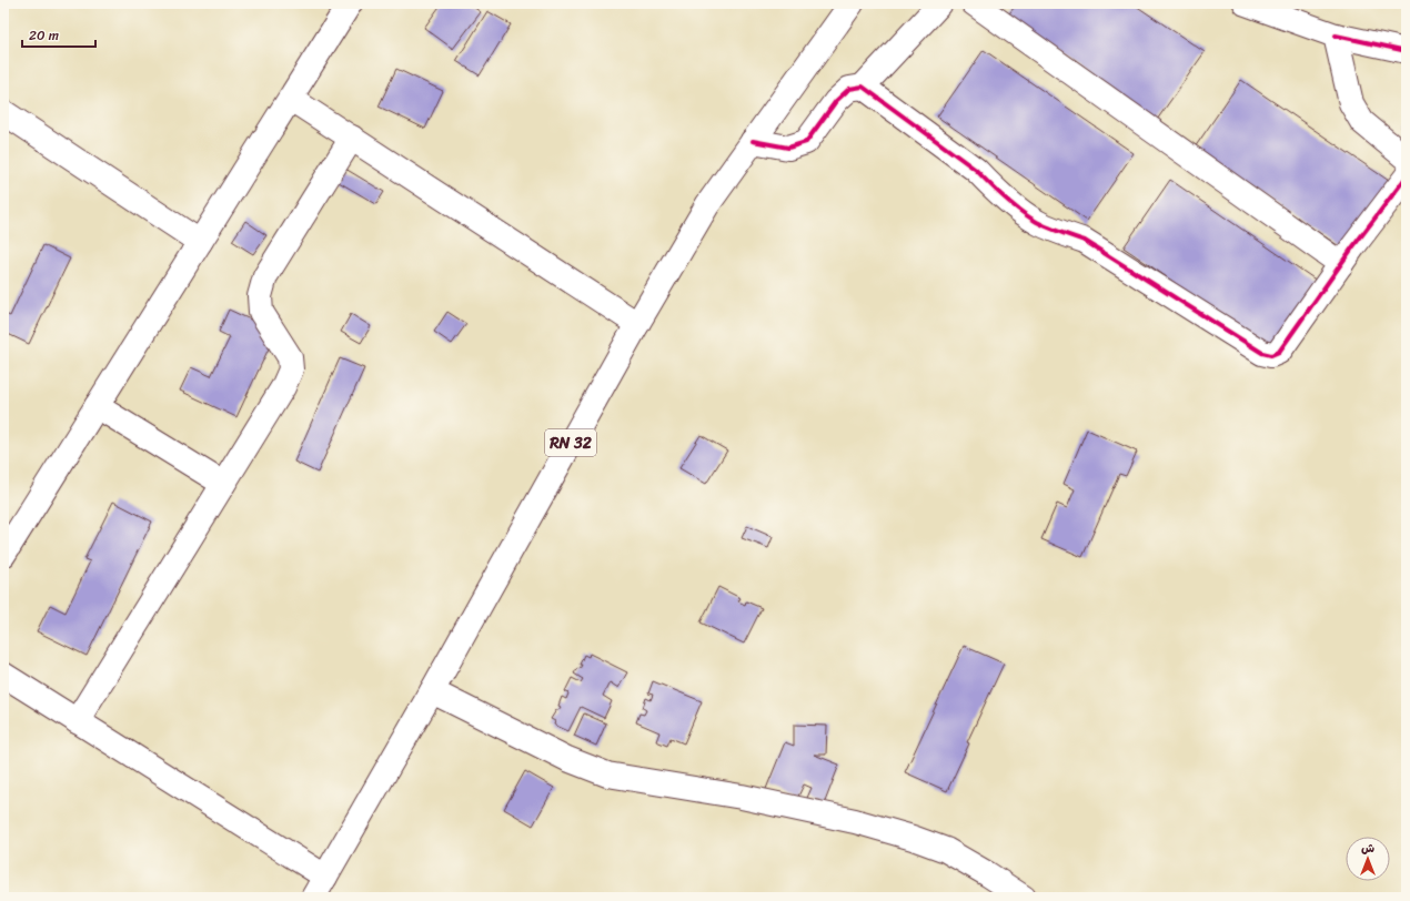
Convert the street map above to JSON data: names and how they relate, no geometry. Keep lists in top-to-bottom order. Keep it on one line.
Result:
{"streets":{"street":["RN 32"]},"scale_bar":"20 m","north":"top"}
